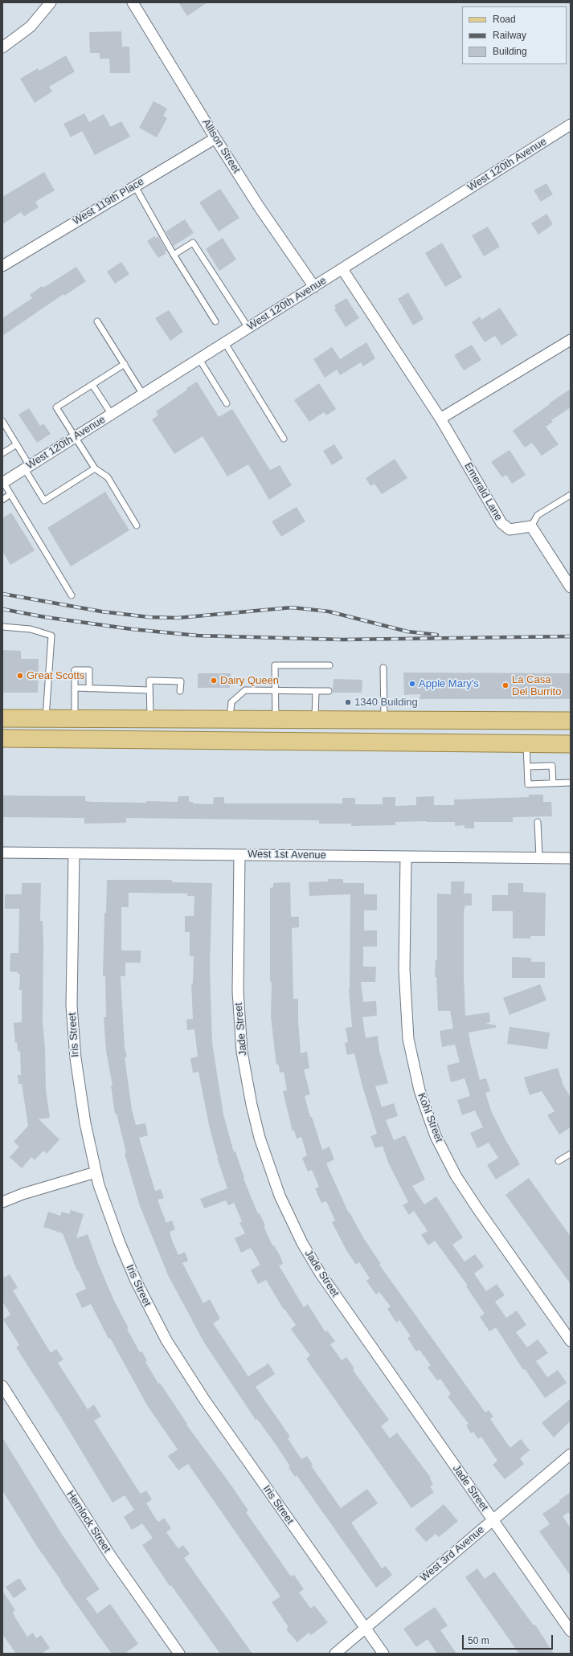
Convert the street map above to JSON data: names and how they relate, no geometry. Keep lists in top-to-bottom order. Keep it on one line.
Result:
{"streets":{"street":["Allison Street","West 120th Avenue","West 119th Place","Emerald Lane","West 1st Avenue","Jade Street","Iris Street","Kohl Street","Hemlock Street","West 3rd Avenue"]},"crossings":[["Allison Street","West 120th Avenue"],["Allison Street","West 119th Place"],["West 120th Avenue","Emerald Lane"],["West 1st Avenue","Jade Street"],["West 1st Avenue","Iris Street"],["West 1st Avenue","Kohl Street"],["Jade Street","West 3rd Avenue"],["Iris Street","West 3rd Avenue"]],"places":["Great Scotts","Dairy Queen","Apple Mary's","La Casa Del Burrito","1340 Building"],"legend":["Road","Railway","Building"],"scale_bar":"50 m"}
